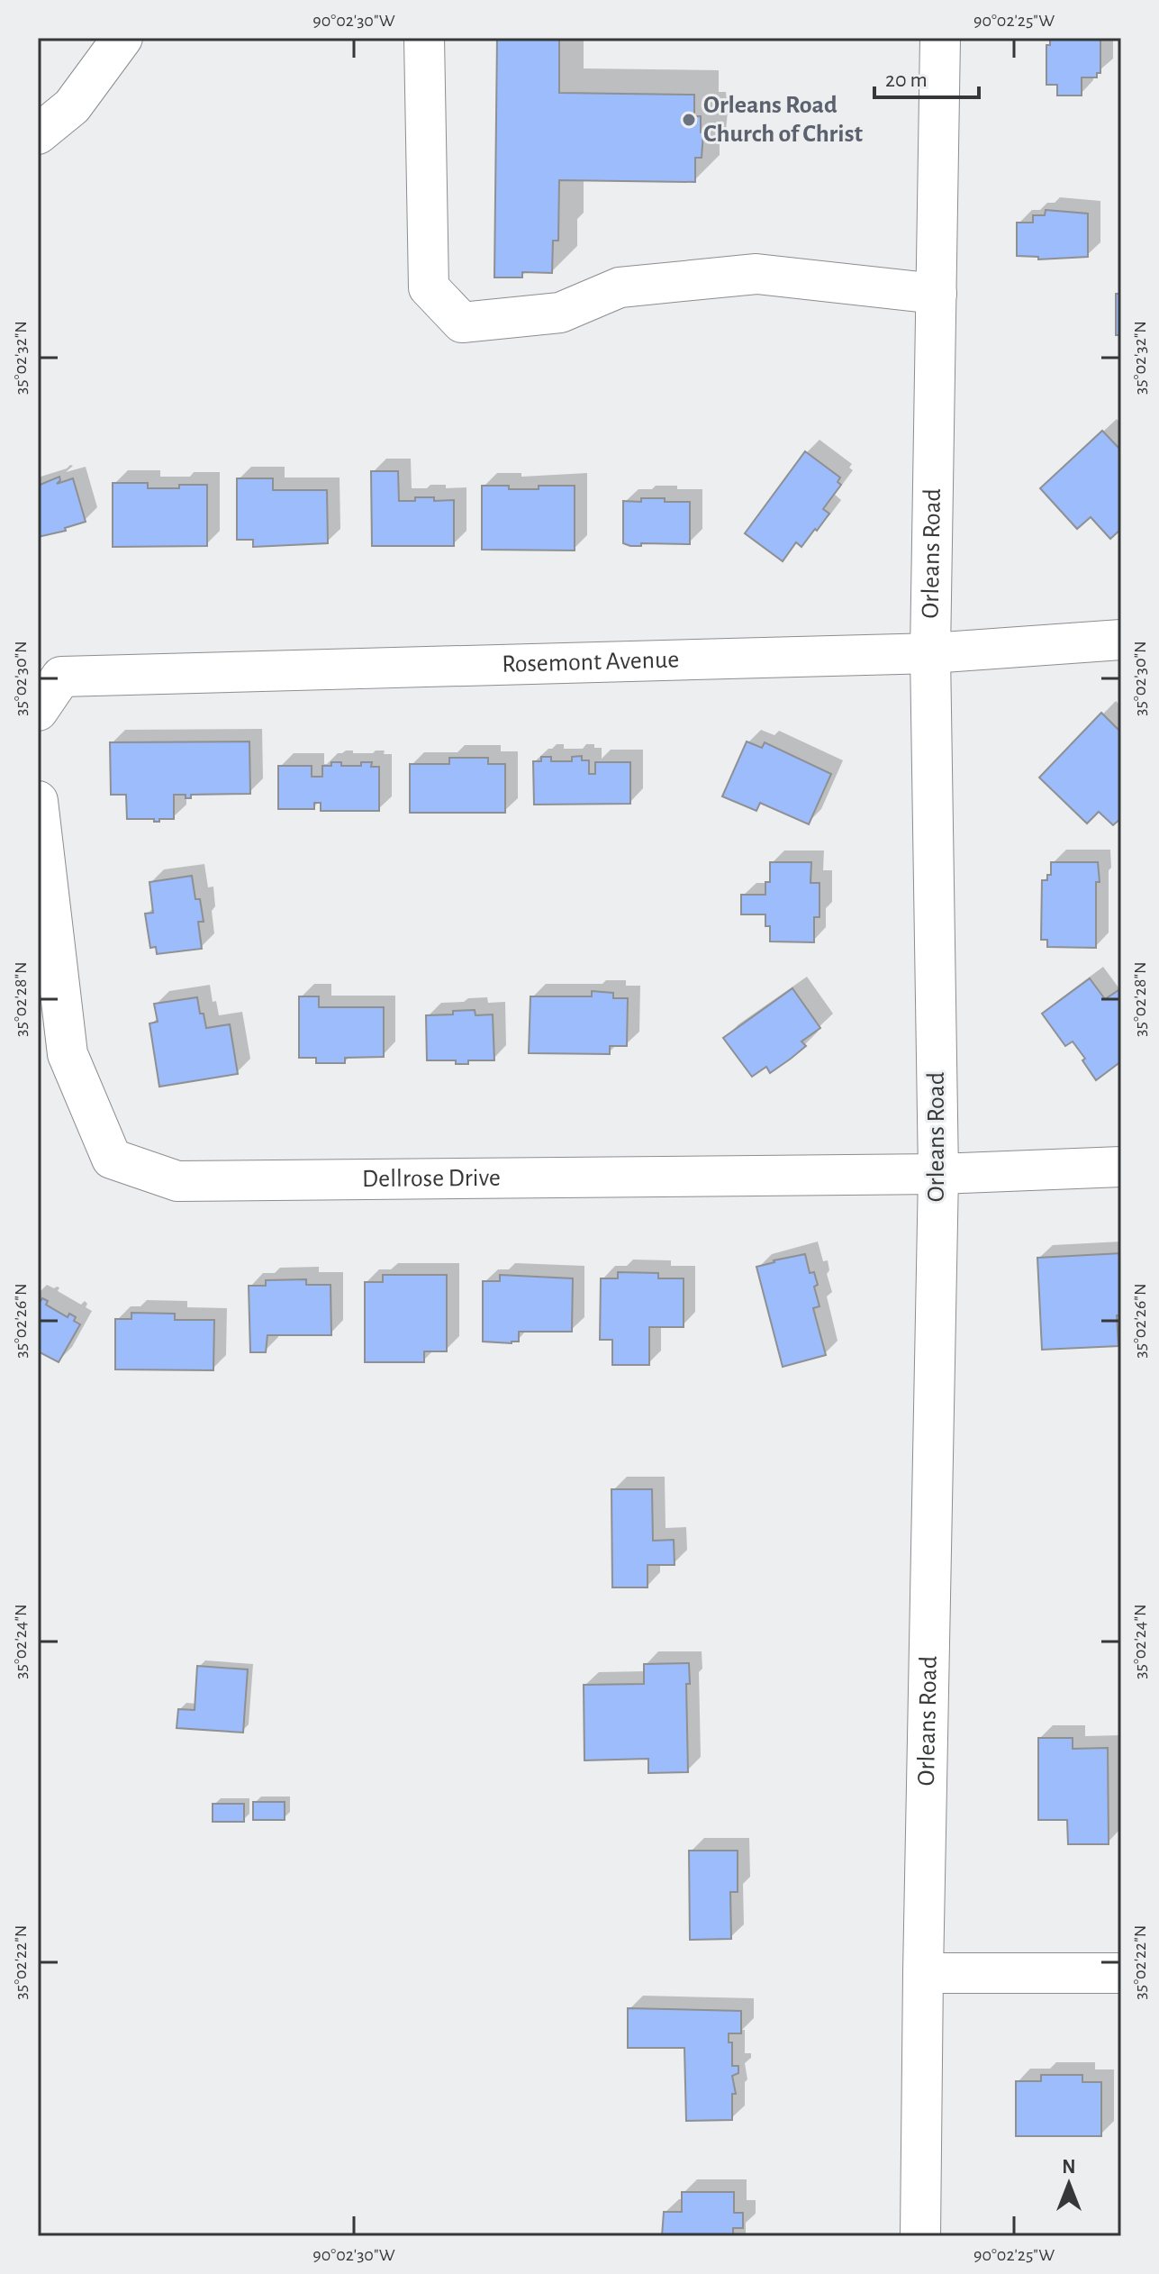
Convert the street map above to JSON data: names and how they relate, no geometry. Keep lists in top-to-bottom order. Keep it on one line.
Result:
{"streets":{"street":["Orleans Road","Rosemont Avenue","Dellrose Drive"]},"crossings":[["Orleans Road","Rosemont Avenue"],["Orleans Road","Dellrose Drive"]],"places":["Orleans Road Church of Christ"],"scale_bar":"20 m","north":"top","coordinates":["90°02'30\"W","90°02'25\"W","35°02'32\"N","35°02'30\"N","35°02'28\"N","35°02'26\"N","35°02'24\"N","35°02'22\"N"]}
